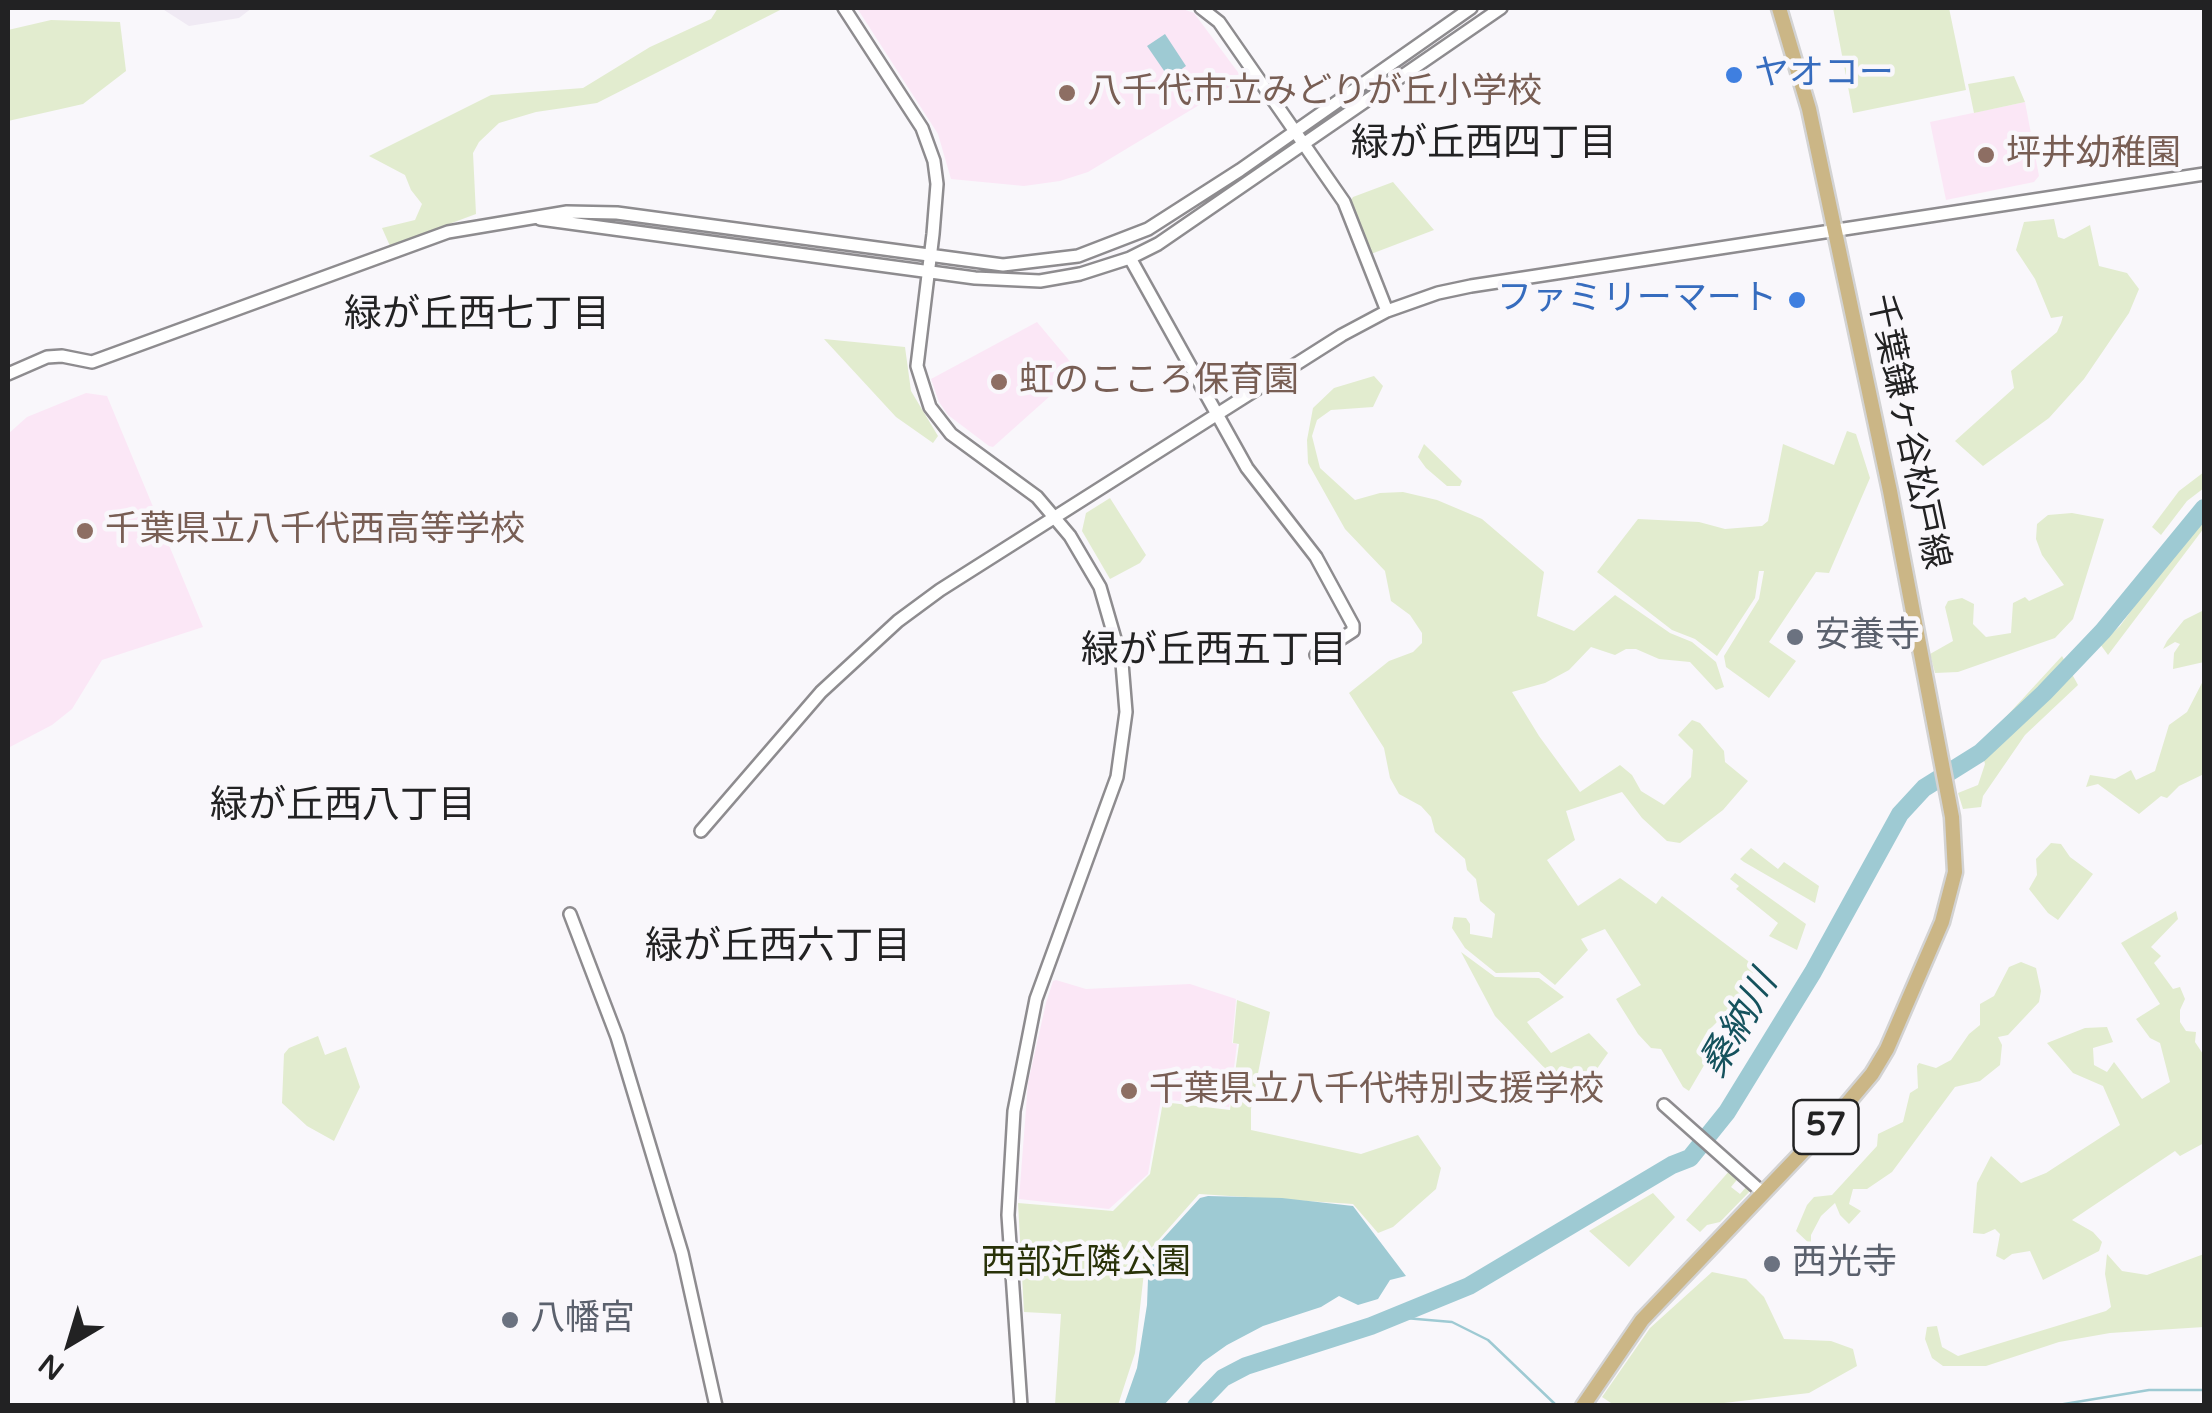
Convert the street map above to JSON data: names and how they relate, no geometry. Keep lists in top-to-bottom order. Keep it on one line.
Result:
{"streets":{"main road":["千葉鎌ヶ谷松戸線","57"]},"districts":["緑が丘西四丁目","緑が丘西七丁目","緑が丘西五丁目","緑が丘西八丁目","緑が丘西六丁目"],"water":["桑納川"],"parks":["西部近隣公園"],"places":["ヤオコー","八千代市立みどりが丘小学校","坪井幼稚園","ファミリーマート","虹のこころ保育園","千葉県立八千代西高等学校","安養寺","千葉県立八千代特別支援学校","西光寺","八幡宮"],"north":"bottom left"}
